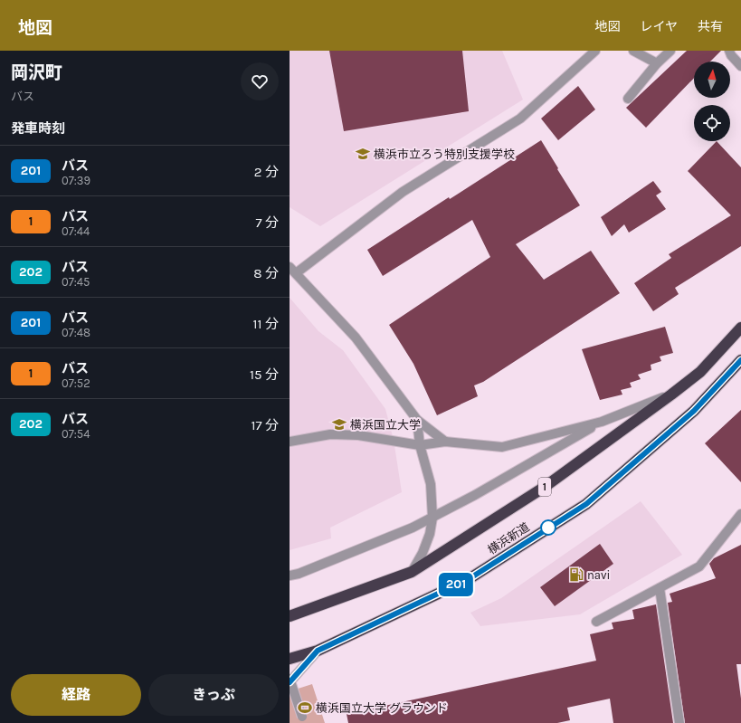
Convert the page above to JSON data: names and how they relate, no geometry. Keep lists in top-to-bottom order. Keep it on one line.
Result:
{"streets":{"highway":["1","横浜新道"]},"places":{"school or university":["横浜市立ろう特別支援学校","横浜国立大学"],"fuel station":["navi"],"sports":["横浜国立大学 グラウンド"]},"lines":["bus line 201"],"north":"top","page":{"header":"地図","nav":["地図","レイヤ","共有"],"heading":[["岡沢町","バス"],"発車時刻"],"on_map":"201","list":[{"mark":"201","name":"バス","note":"07:39","value":"2 分"},{"mark":"1","name":"バス","note":"07:44","value":"7 分"},{"mark":"202","name":"バス","note":"07:45","value":"8 分"},{"mark":"201","name":"バス","note":"07:48","value":"11 分"},{"mark":"1","name":"バス","note":"07:52","value":"15 分"},{"mark":"202","name":"バス","note":"07:54","value":"17 分"}],"buttons":["経路","きっぷ"]}}
